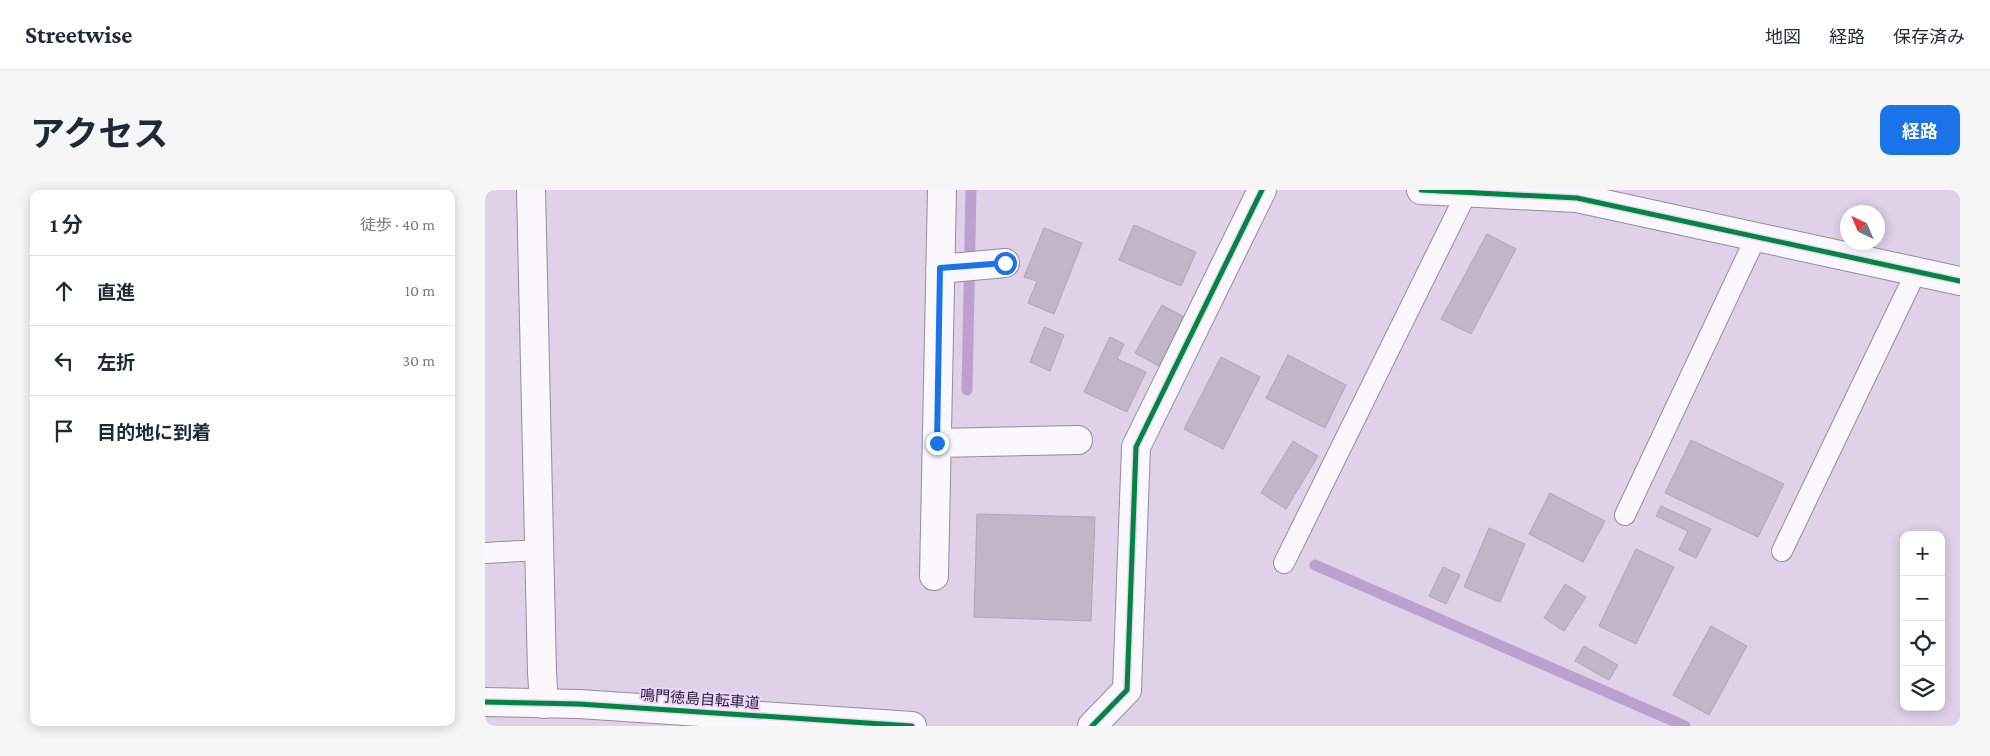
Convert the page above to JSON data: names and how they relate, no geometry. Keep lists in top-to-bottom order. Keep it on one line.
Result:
{"streets":{"street":["鳴門徳島自転車道"]},"north":"top left","page":{"header":"Streetwise","nav":["地図","経路","保存済み"],"title":"アクセス","buttons":"経路","heading":["1 分","徒歩 · 40 m"],"list":[["直進","10 m"],["左折","30 m"],"目的地に到着"],"map_buttons":["+","−"]}}
